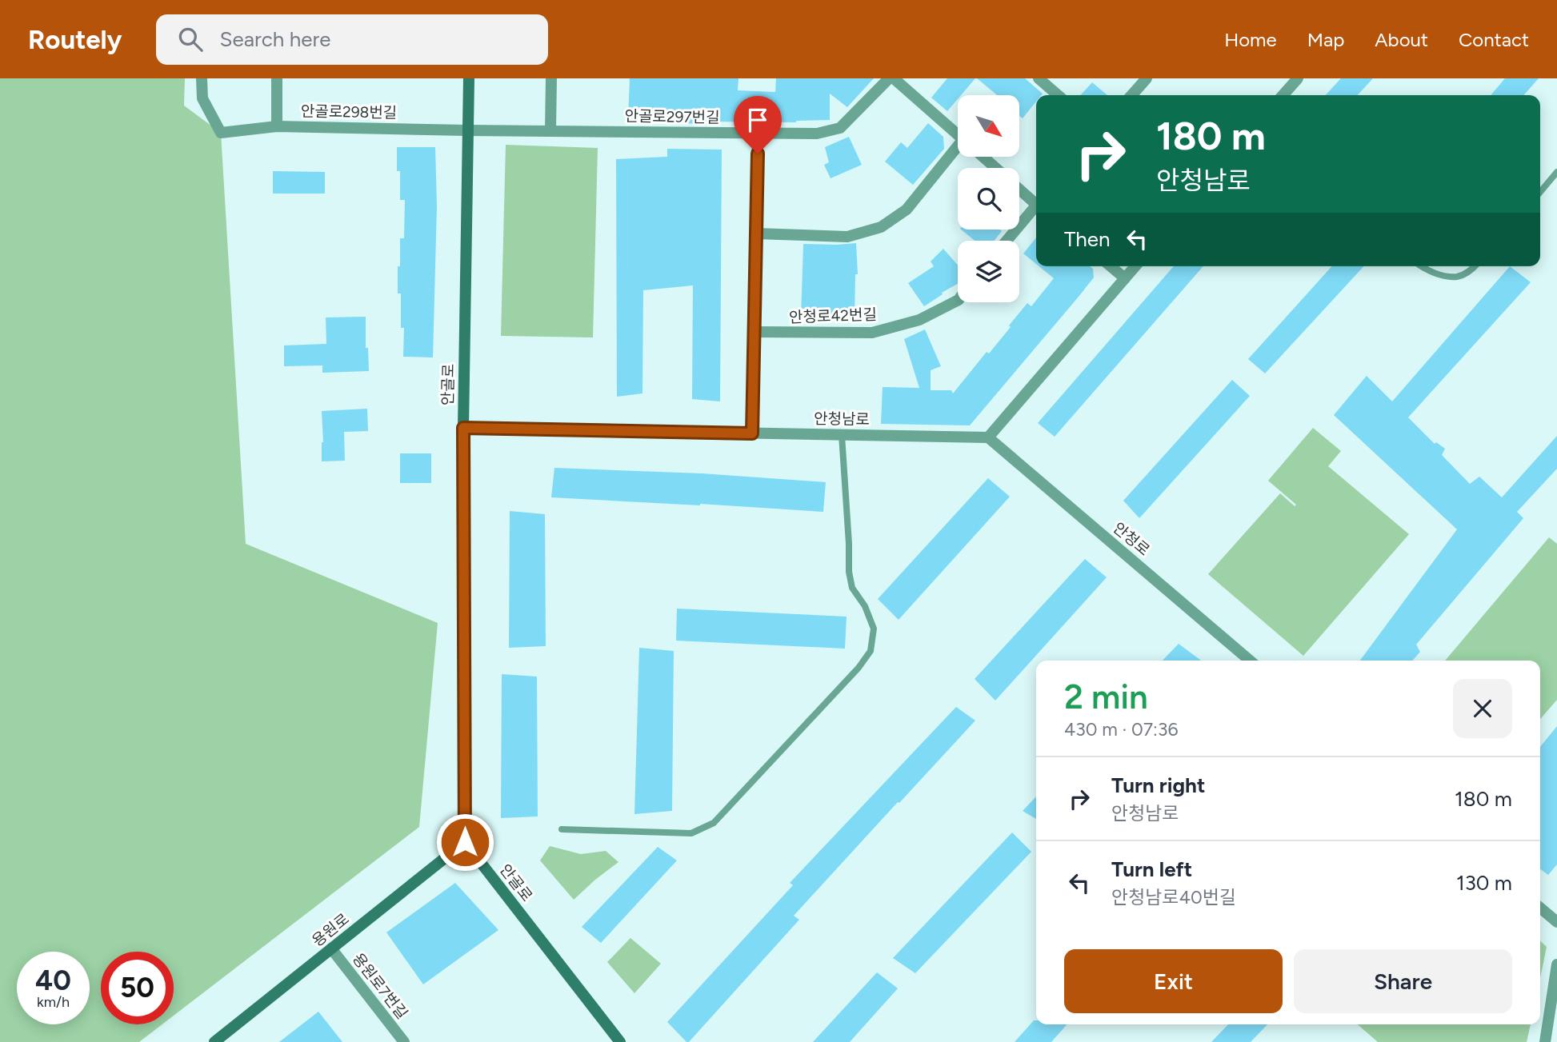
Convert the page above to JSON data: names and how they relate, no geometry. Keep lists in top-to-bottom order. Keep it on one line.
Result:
{"streets":{"main road":["안골로","용원로"],"street":["안골로298번길","안골로297번길","안청로42번길","안청남로","안청로","용원로7번길"]},"crossings":[["안골로298번길","안골로297번길"],["안골로298번길","안골로"],["안골로297번길","안골로"],["안골로","안청남로"],["안골로","용원로"],["안청남로","안청로"],["용원로","용원로7번길"]],"north":"bottom right","page":{"header":"Routely","search":"Search here","nav":["Home","Map","About","Contact"],"turn":["180 m","안청남로"],"then":"Then","heading":["2 min","430 m · 07:36"],"list":[{"name":"Turn right","note":"안청남로","value":"180 m"},{"name":"Turn left","note":"안청남로40번길","value":"130 m"}],"buttons":["Exit","Share"],"speed":"40 km/h","limit":"50"}}
